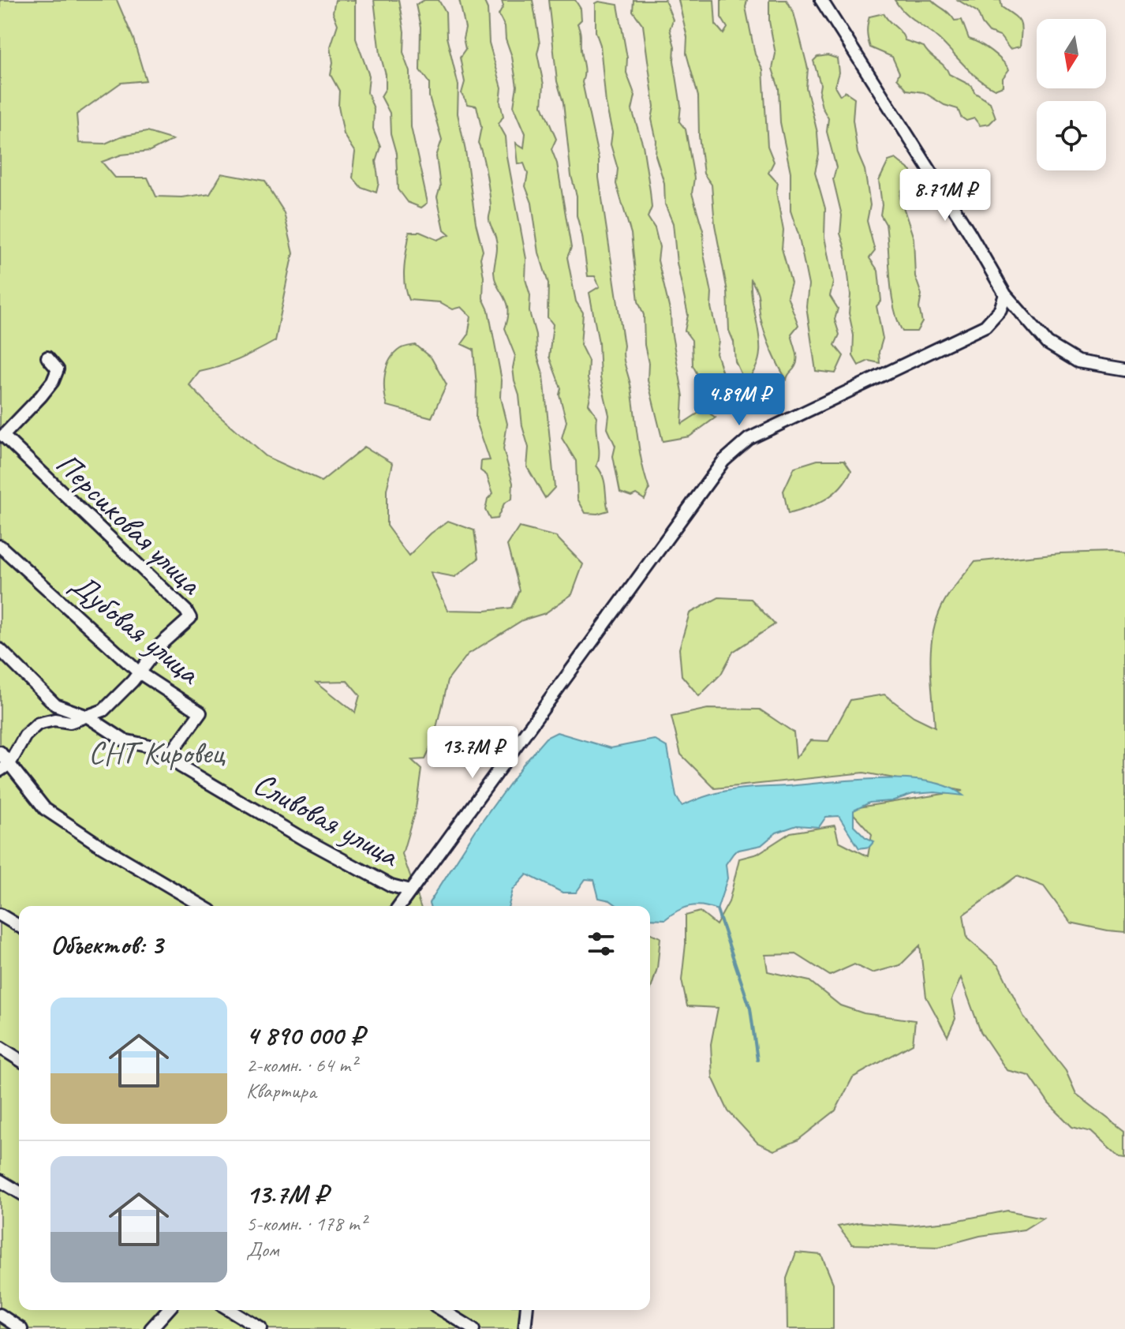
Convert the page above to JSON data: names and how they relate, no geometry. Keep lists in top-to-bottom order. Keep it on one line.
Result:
{"streets":{"street":["Персиковая улица","Дубовая улица","Сливовая улица"]},"crossings":[["Персиковая улица","Дубовая улица"],["Персиковая улица","Сливовая улица"],["Дубовая улица","Сливовая улица"]],"parks":["СНТ Кировец"],"north":"bottom","page":{"price":["8.71M ₽","4.89M ₽","13.7M ₽"],"heading":"Объектов: 3","list":[{"name":"4 890 000 ₽","note":"2-комн. · 64 m² · Квартира"},{"name":"13.7M ₽","note":"5-комн. · 178 m² · Дом"}]}}
